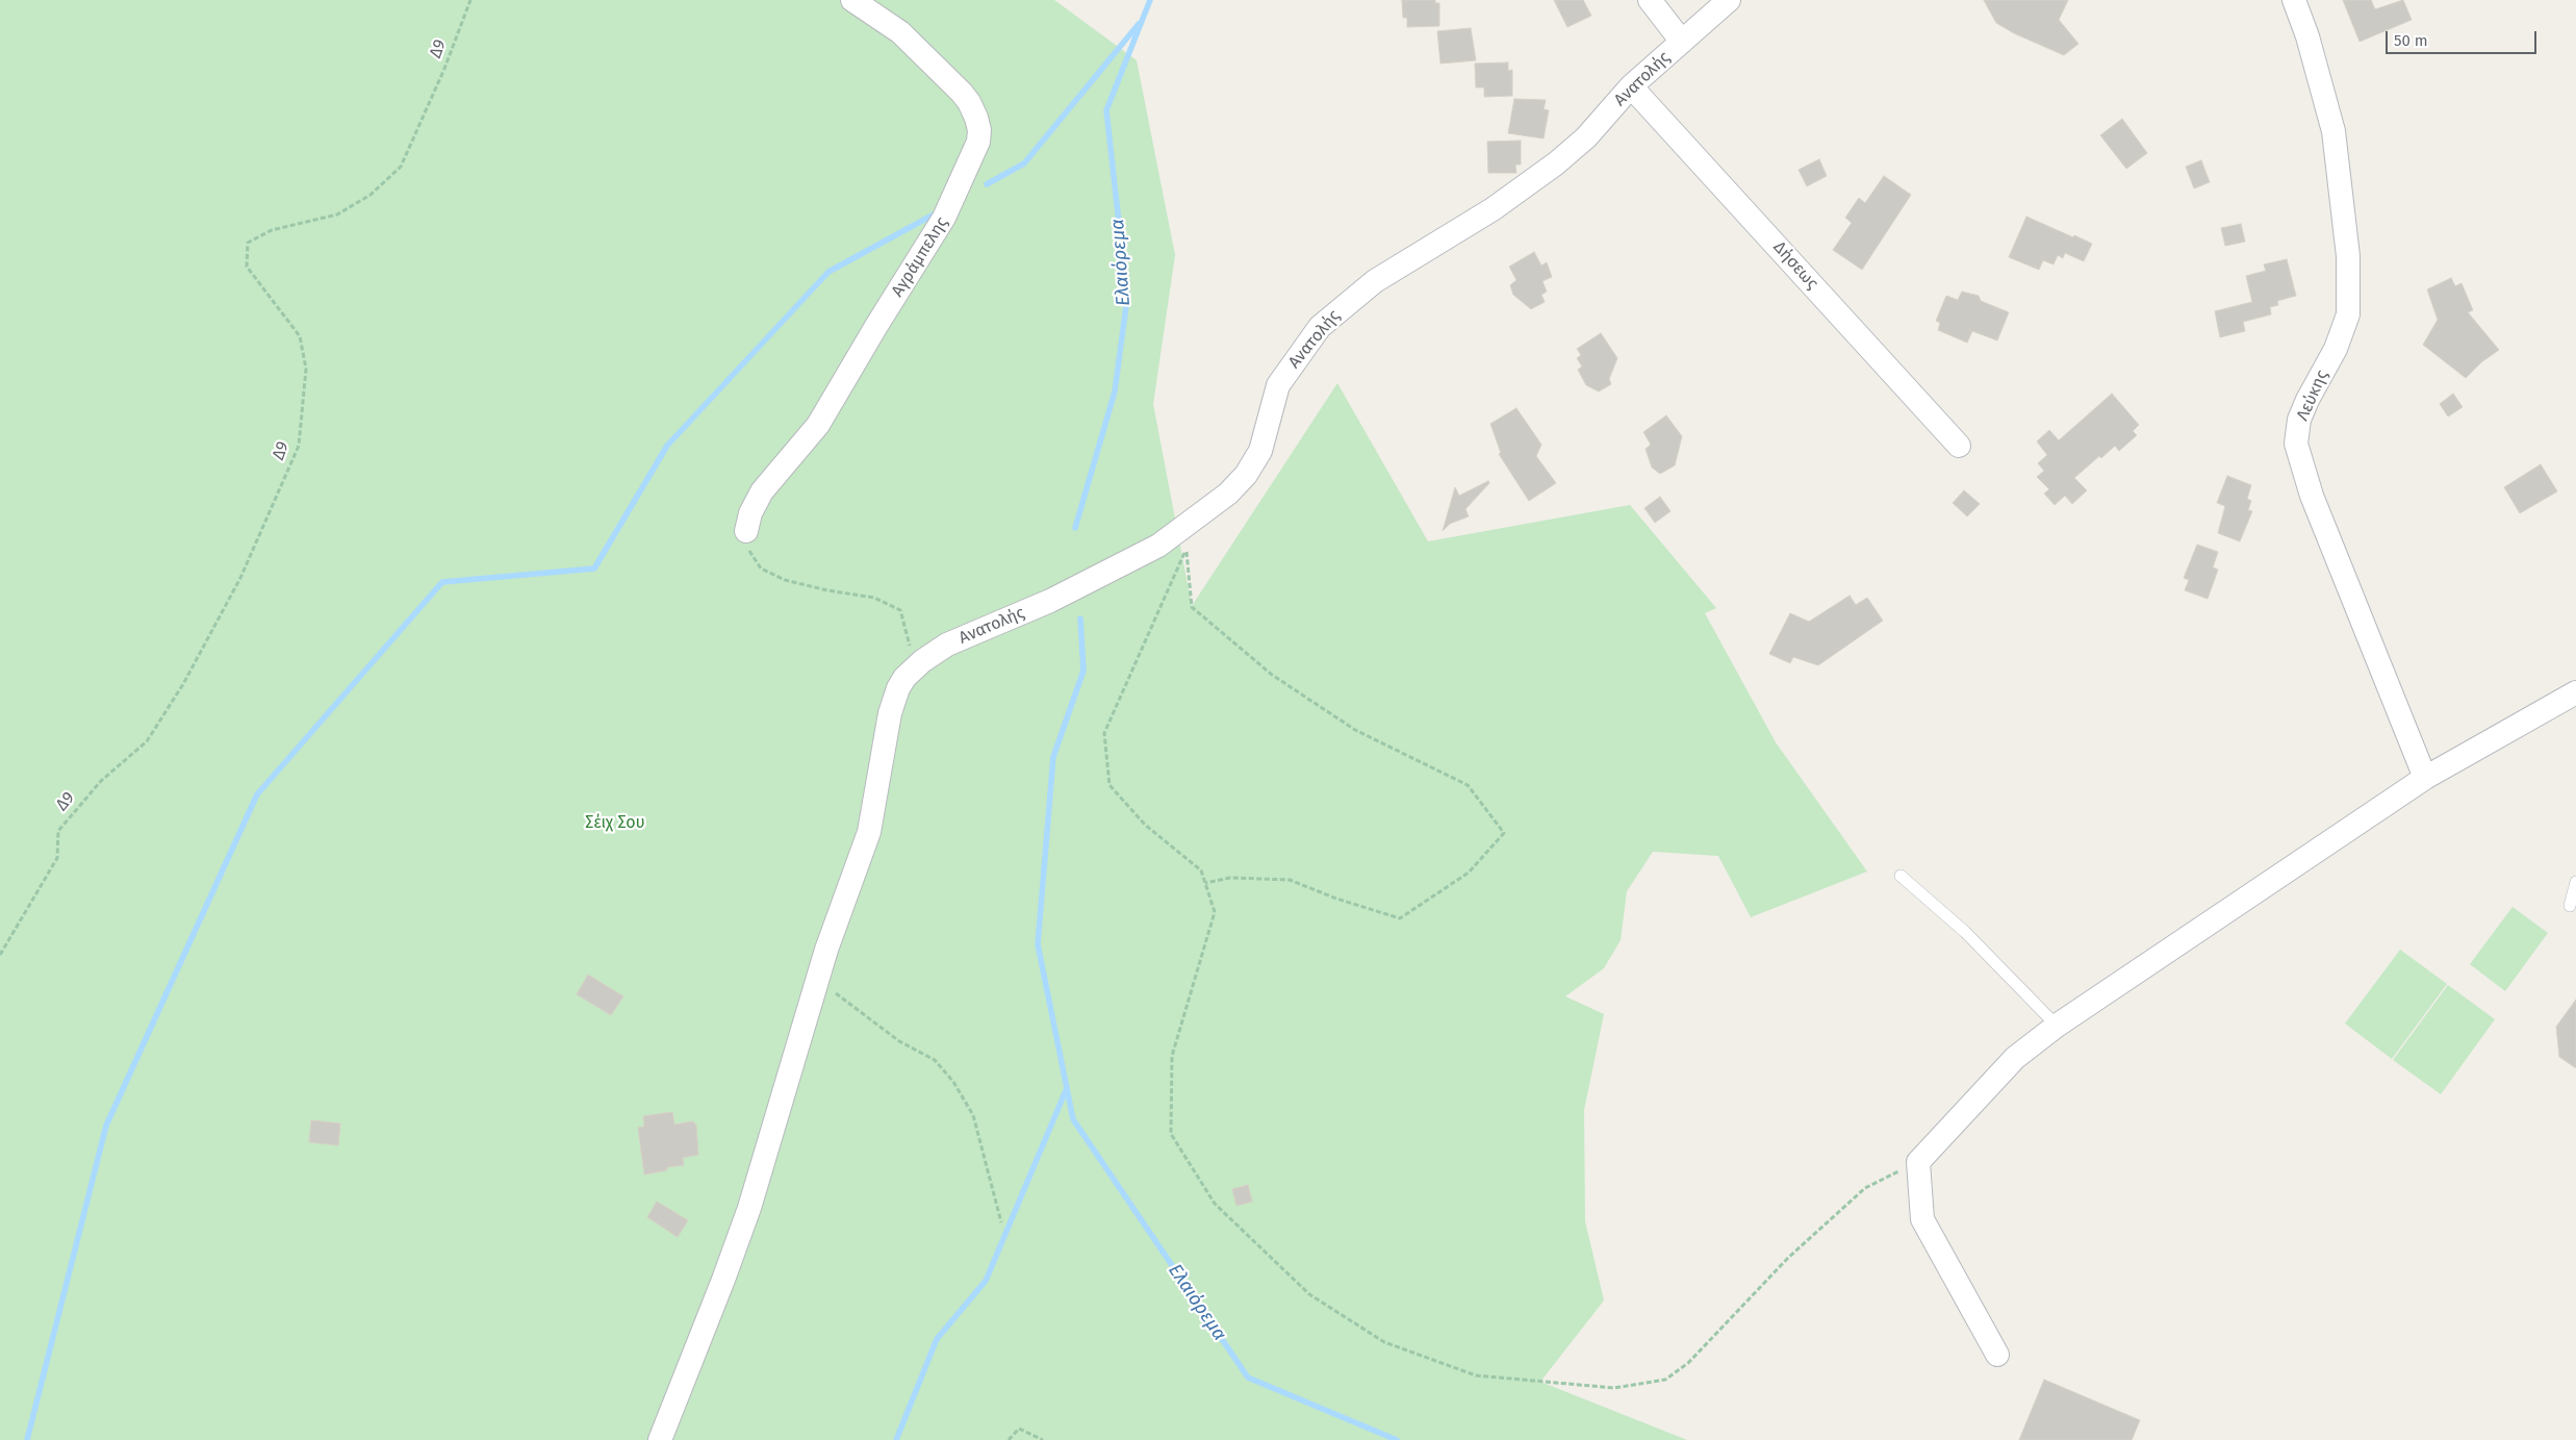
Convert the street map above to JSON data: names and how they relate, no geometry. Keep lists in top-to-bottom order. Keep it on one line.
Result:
{"streets":{"street":["Ανατολής","Αγράμπελης","Δήσεως","Λεύκης"],"path":["Δ9"]},"crossings":[["Ανατολής","Δήσεως"]],"water":["Ελαιόρεμα"],"parks":["Σέιχ Σου"],"scale_bar":"50 m"}
